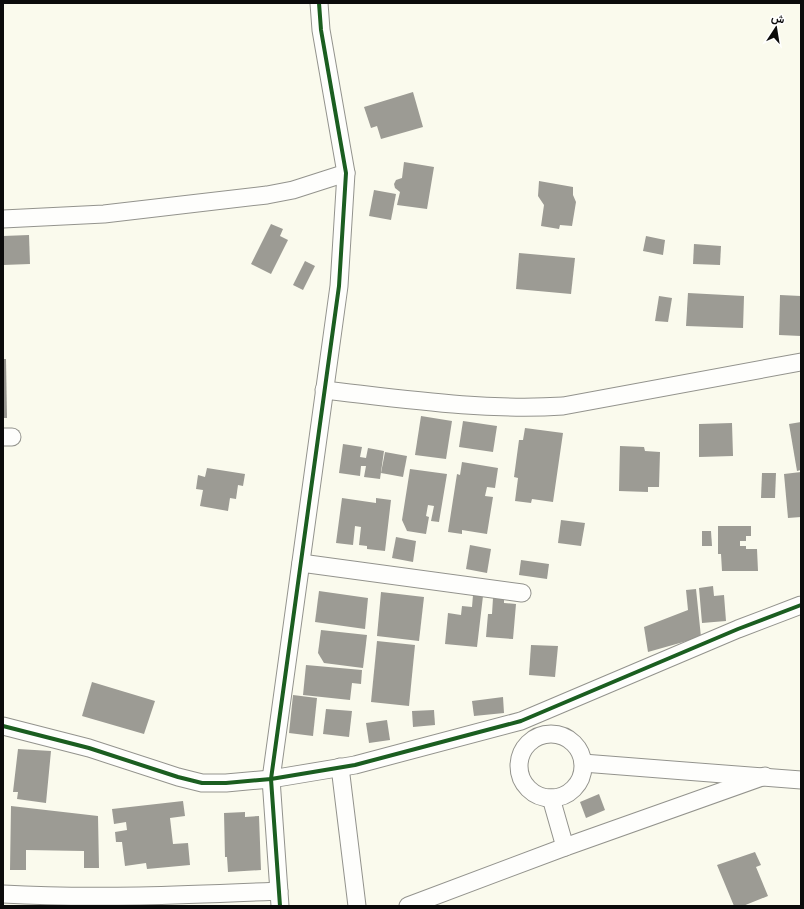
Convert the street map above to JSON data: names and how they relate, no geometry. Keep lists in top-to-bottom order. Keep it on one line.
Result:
{"north":"top"}
